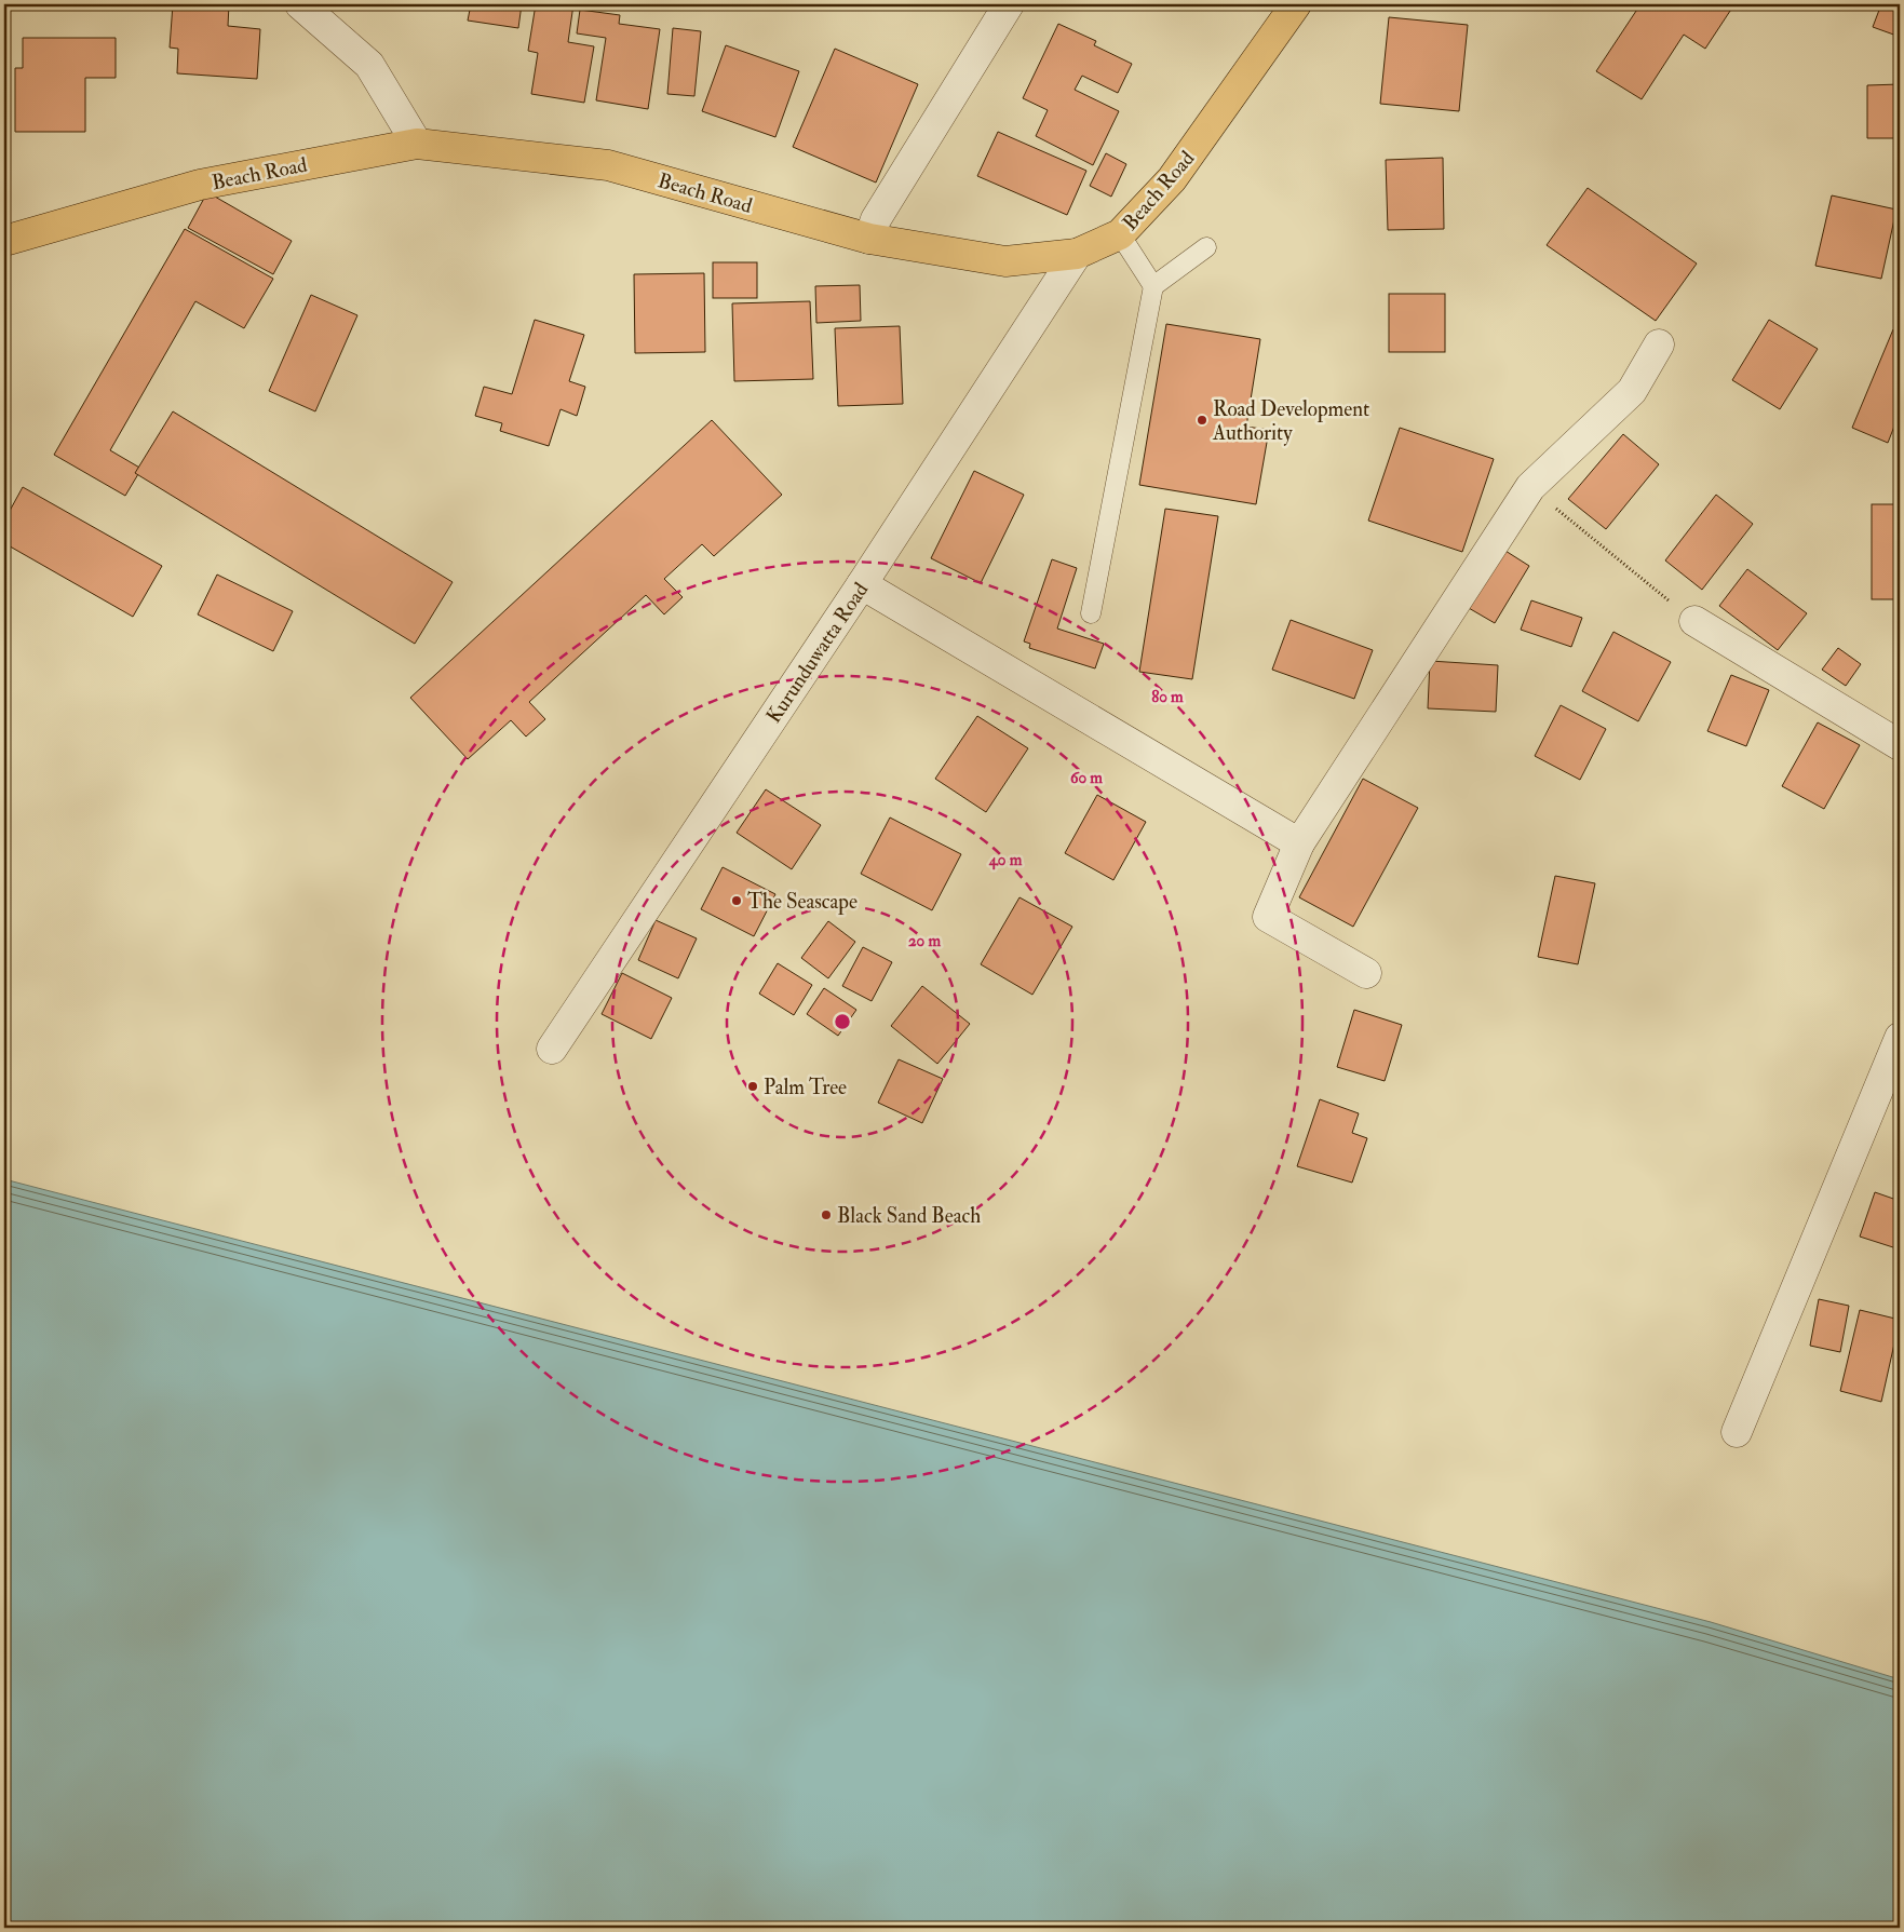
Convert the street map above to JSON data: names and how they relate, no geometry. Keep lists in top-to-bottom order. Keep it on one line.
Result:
{"streets":{"main road":["Beach Road"],"street":["Kurunduwatta Road"]},"crossings":[["Beach Road","Kurunduwatta Road"]],"places":["Road Development Authority","The Seascape","Palm Tree","Black Sand Beach"],"rings":["80 m","60 m","40 m","20 m"]}
